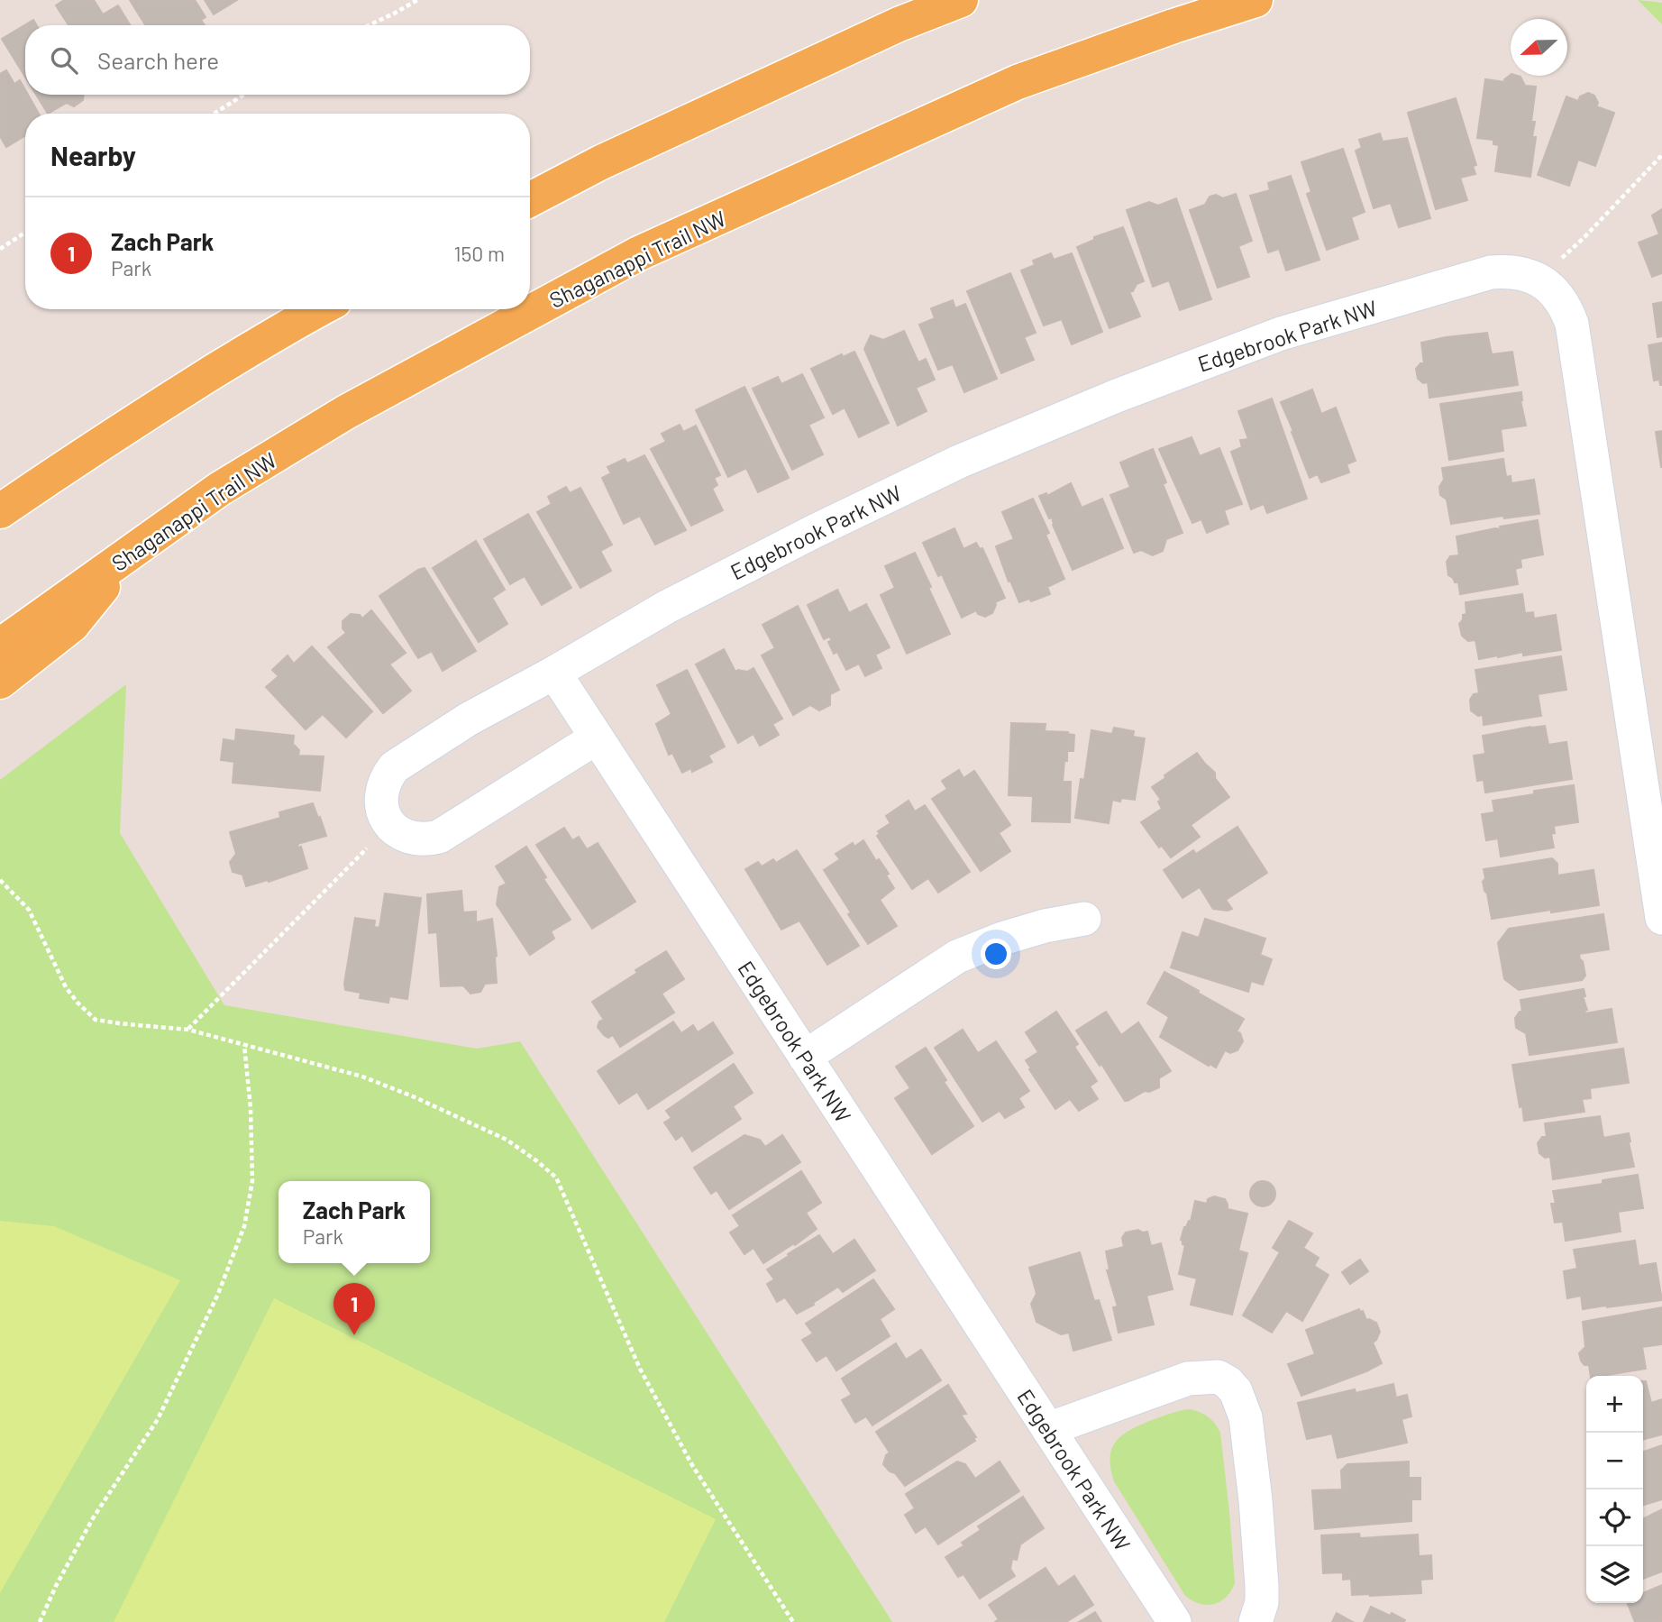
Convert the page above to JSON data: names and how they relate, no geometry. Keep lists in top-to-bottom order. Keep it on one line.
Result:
{"streets":{"main road":["Shaganappi Trail NW"],"street":["Edgebrook Park NW"]},"north":"left","page":{"search":"Search here","heading":"Nearby","list":[{"mark":"1","name":"Zach Park","note":"Park","value":"150 m"}],"popup":["Zach Park","Park"],"pins":"1","map_buttons":["+","−"]}}
